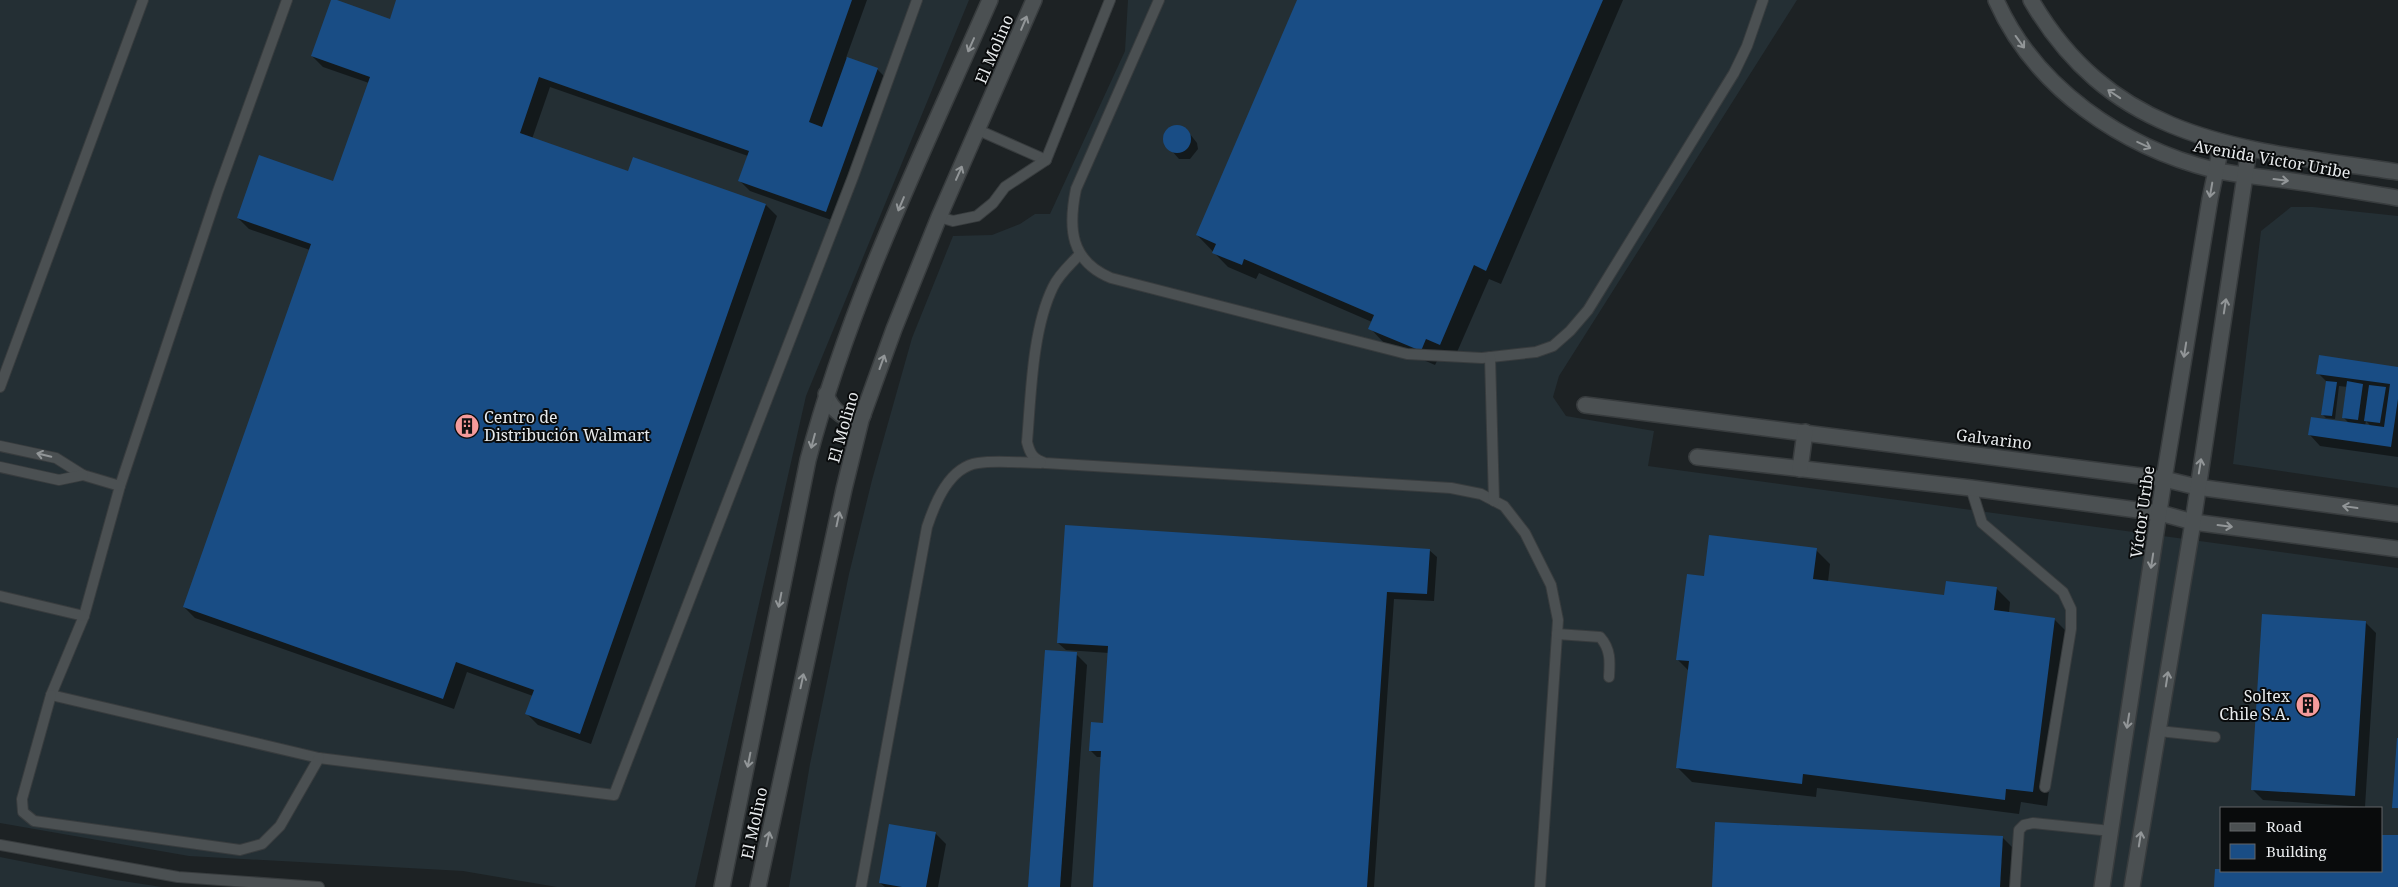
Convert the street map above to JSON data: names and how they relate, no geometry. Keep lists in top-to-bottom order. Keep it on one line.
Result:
{"streets":{"street":["El Molino","Avenida Victor Uribe","Galvarino","Víctor Uribe"]},"crossings":[["Avenida Victor Uribe","Víctor Uribe"],["Galvarino","Víctor Uribe"]],"places":{"building":["Centro de Distribución Walmart","Soltex Chile S.A."]},"legend":["Road","Building"]}
